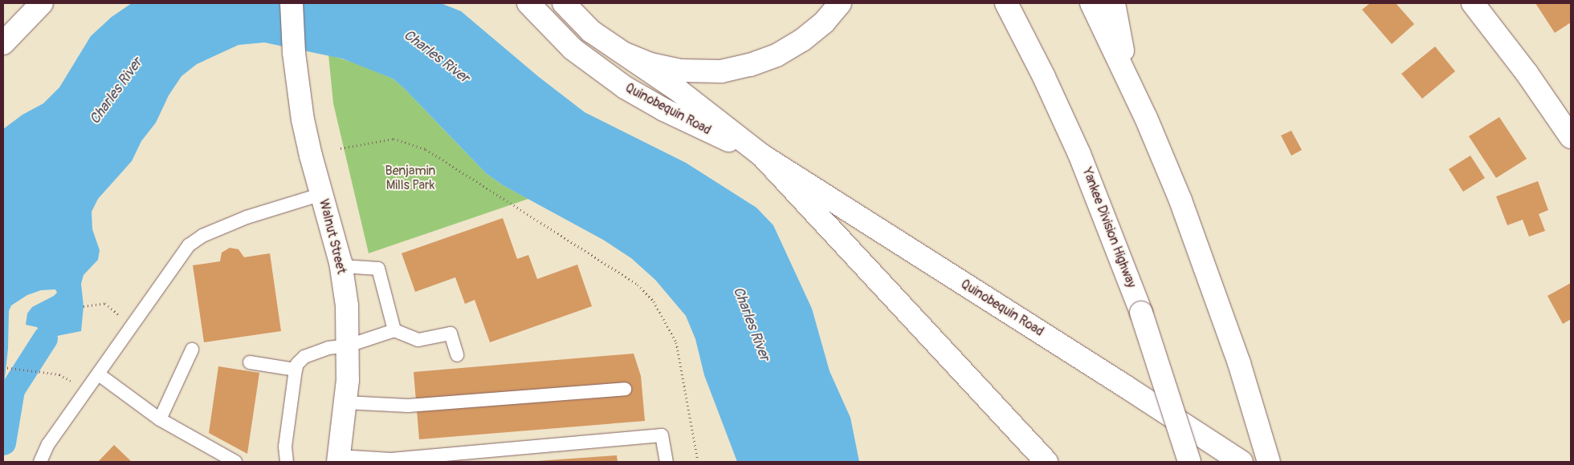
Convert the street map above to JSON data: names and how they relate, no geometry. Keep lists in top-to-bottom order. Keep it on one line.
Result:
{"streets":{"main road":["Quinobequin Road","Yankee Division Highway","Walnut Street"]},"water":["Charles River"],"parks":["Benjamin Mills Park"]}
